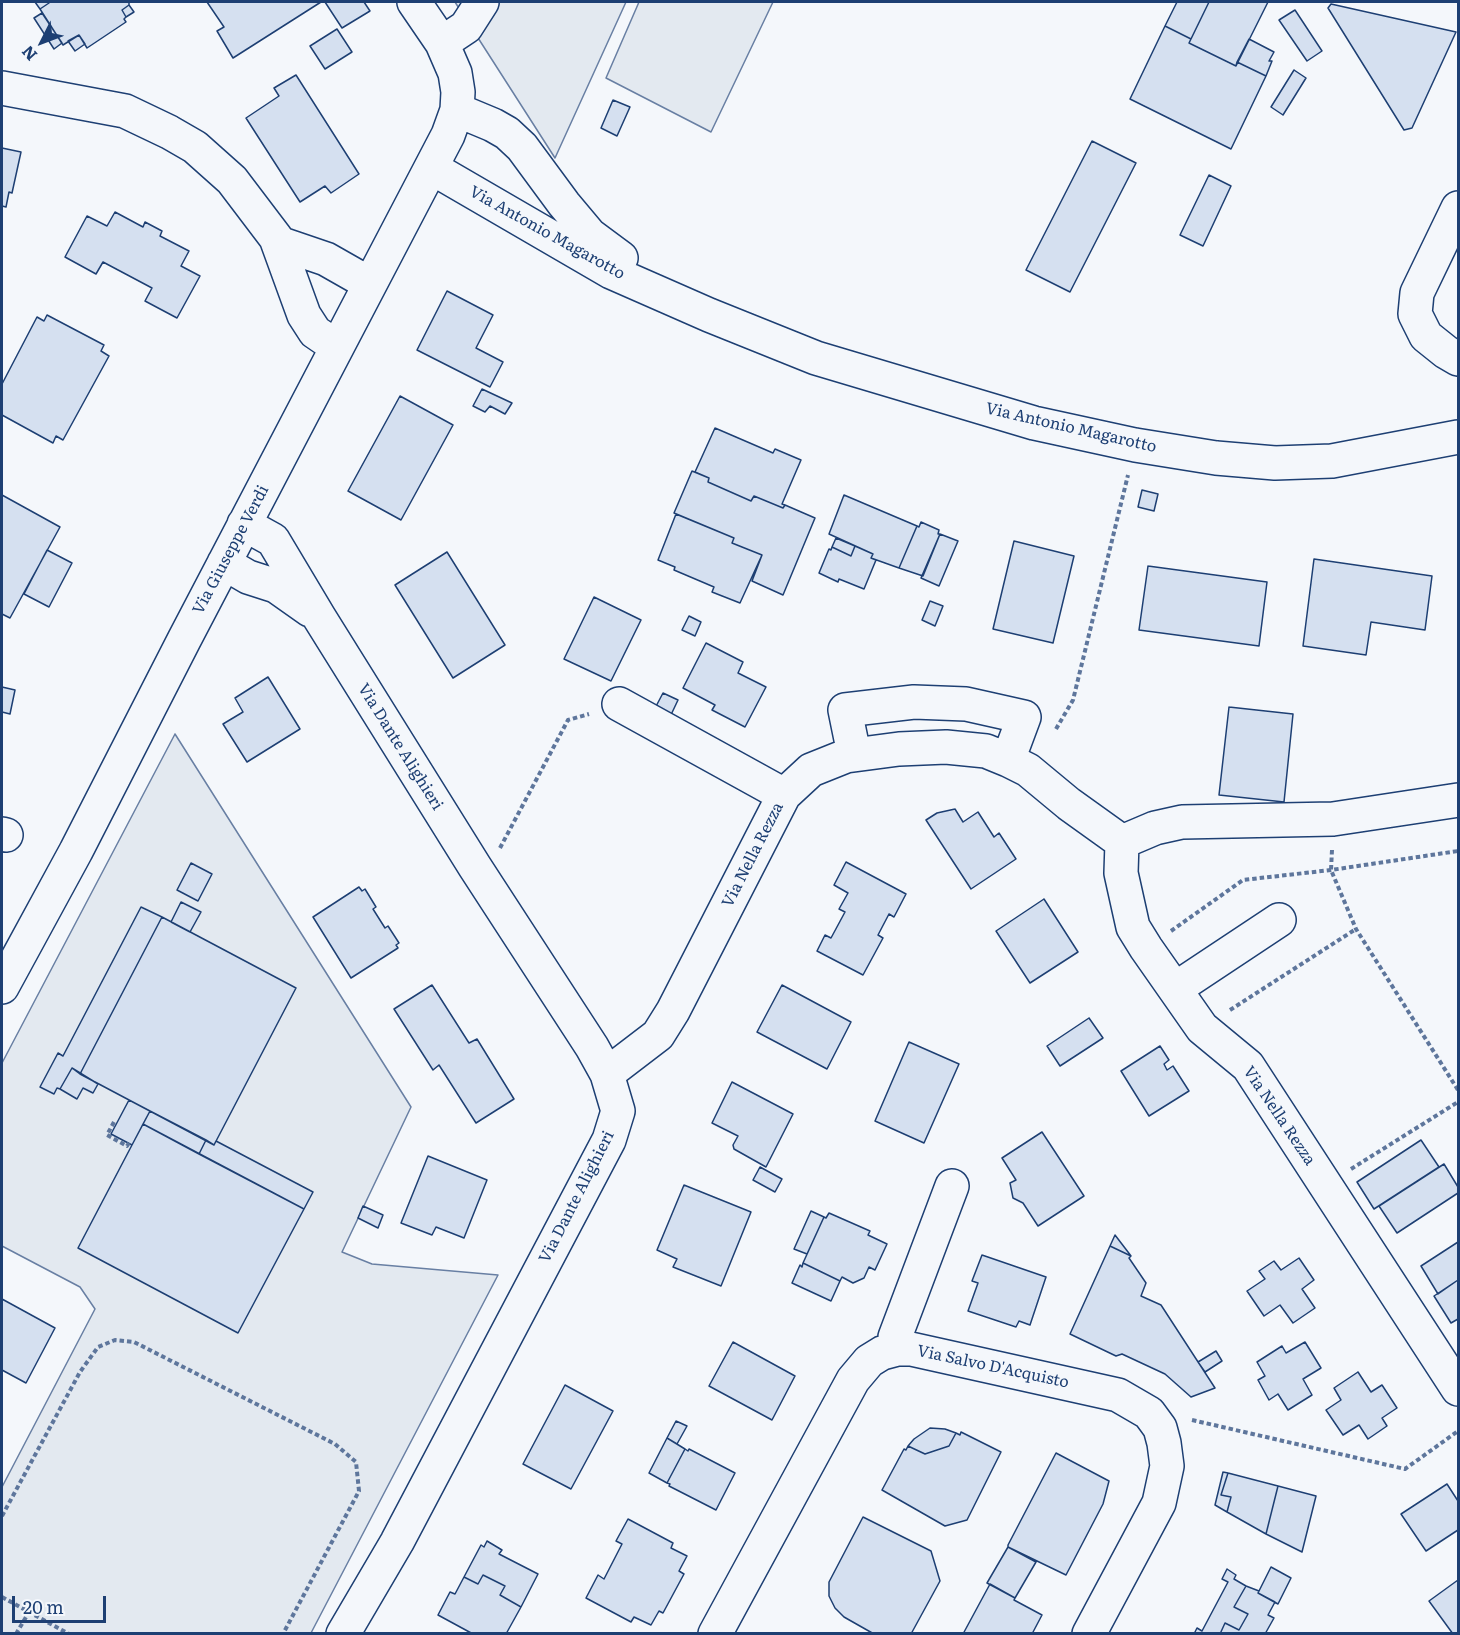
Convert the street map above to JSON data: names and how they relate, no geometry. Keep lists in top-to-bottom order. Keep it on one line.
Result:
{"streets":{"street":["Via Antonio Magarotto","Via Giuseppe Verdi","Via Dante Alighieri","Via Nella Rezza","Via Salvo D'Acquisto"]},"crossings":[["Via Antonio Magarotto","Via Giuseppe Verdi"],["Via Giuseppe Verdi","Via Dante Alighieri"],["Via Dante Alighieri","Via Nella Rezza"]],"scale_bar":"20 m","north":"bottom left"}
